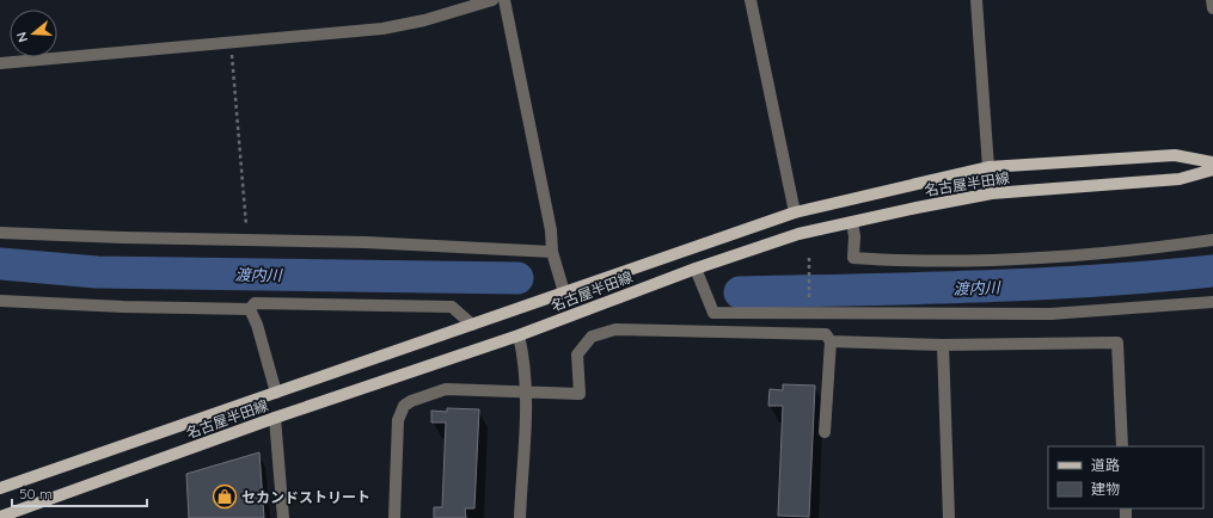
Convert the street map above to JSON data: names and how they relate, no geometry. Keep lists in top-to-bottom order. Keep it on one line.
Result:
{"streets":{"main road":["名古屋半田線"]},"water":["渡内川"],"places":{"shop":["セカンドストリート"]},"legend":["道路","建物"],"scale_bar":"50 m","north":"left"}
